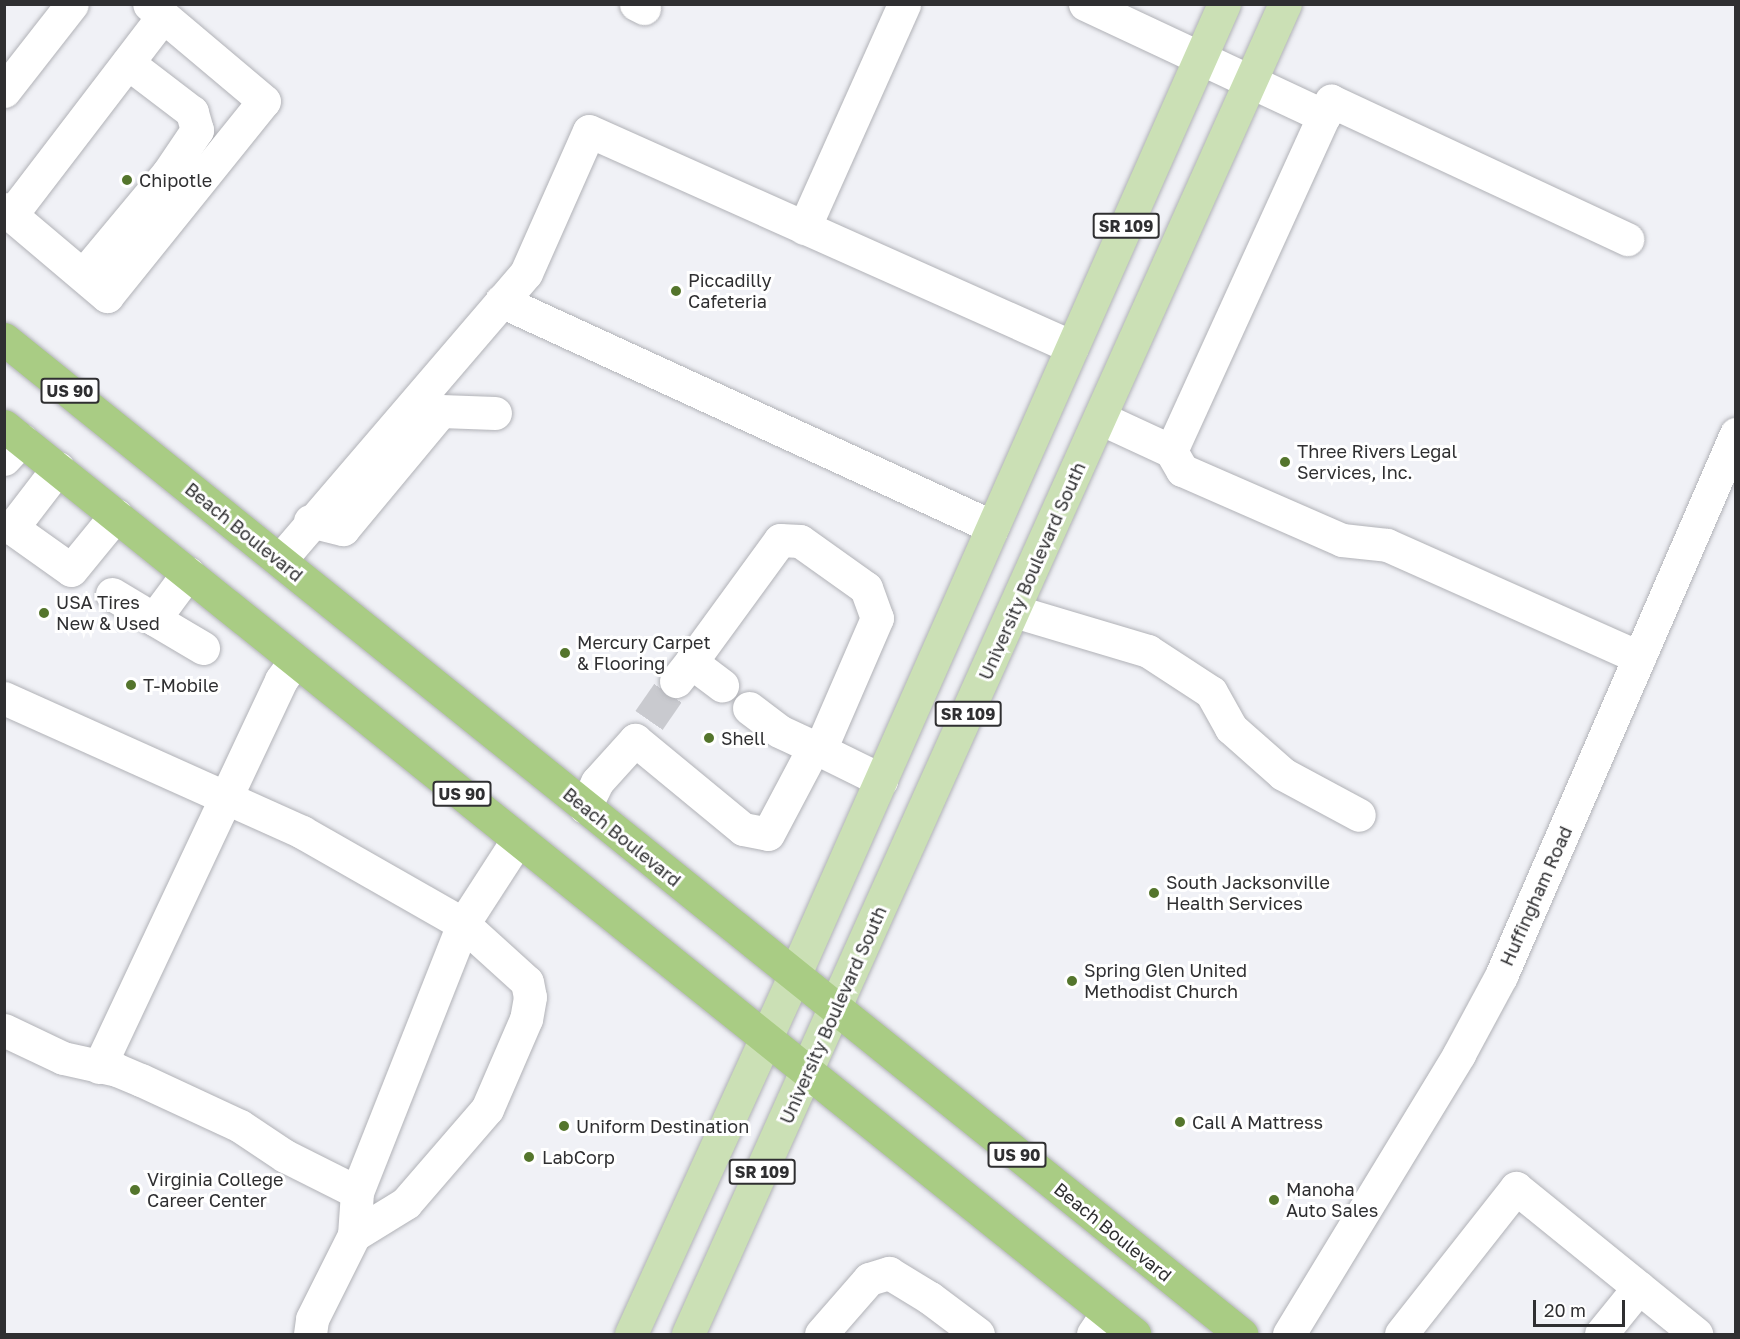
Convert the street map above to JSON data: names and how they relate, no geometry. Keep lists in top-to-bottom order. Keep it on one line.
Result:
{"streets":{"highway":["US 90","Beach Boulevard"],"main road":["SR 109","University Boulevard South"],"street":["Huffingham Road"]},"crossings":[["SR 109","US 90"],["SR 109","Beach Boulevard"],["US 90","University Boulevard South"],["Beach Boulevard","University Boulevard South"]],"places":["Chipotle","Piccadilly Cafeteria","Three Rivers Legal Services, Inc.","USA Tires New & Used","Mercury Carpet & Flooring","T-Mobile","Shell","South Jacksonville Health Services","Spring Glen United Methodist Church","Call A Mattress","Uniform Destination","LabCorp","Virginia College Career Center","Manoha Auto Sales"],"scale_bar":"20 m"}
